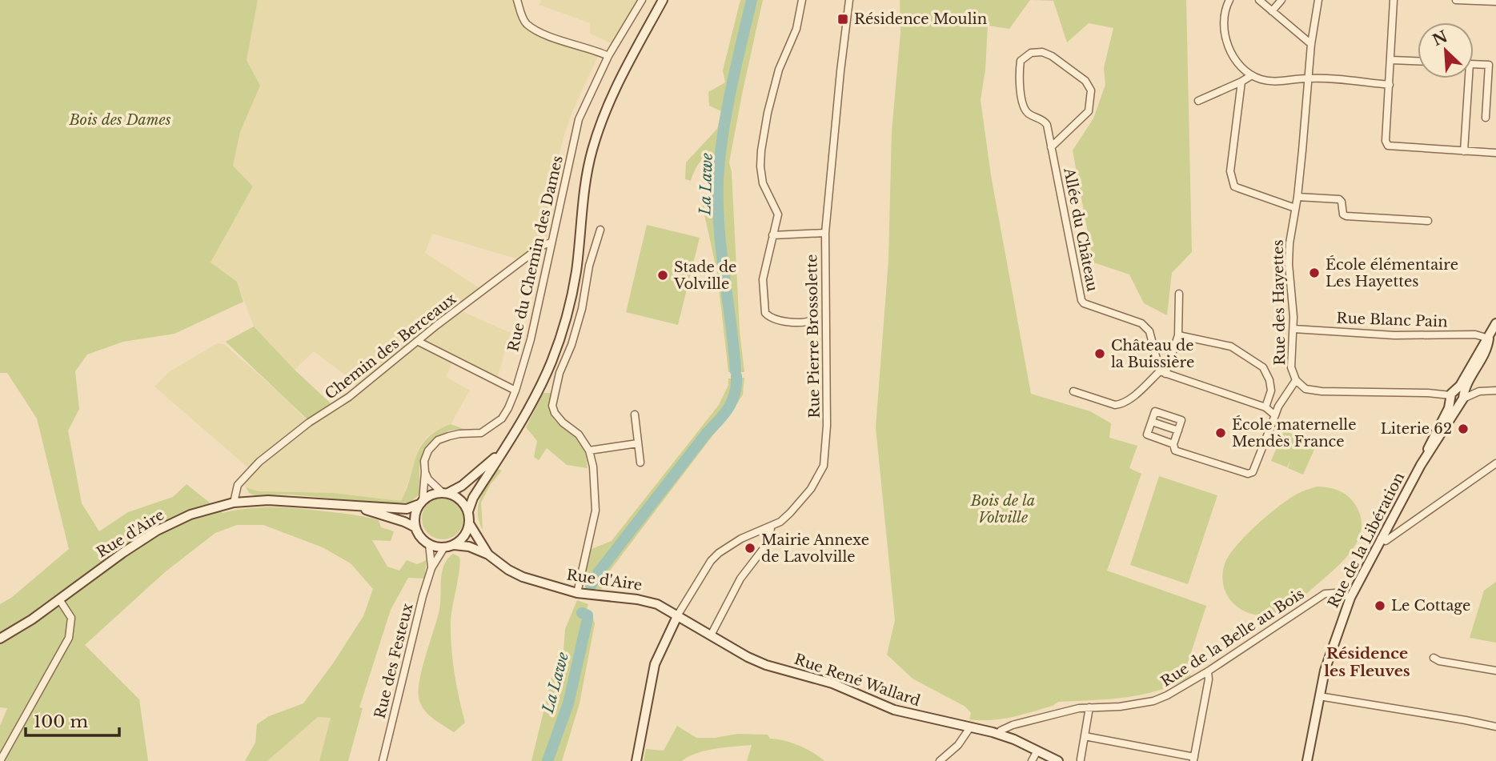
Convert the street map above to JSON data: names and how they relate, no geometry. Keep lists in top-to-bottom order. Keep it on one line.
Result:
{"streets":{"main road":["Rue d'Aire","Rue de la Libération","Rue René Wallard"],"street":["Allée du Château","Rue du Chemin des Dames","Rue des Hayettes","Rue Blanc Pain","Rue Pierre Brossolette","Chemin des Berceaux","Rue de la Belle au Bois","Rue des Festeux"]},"crossings":[["Rue du Chemin des Dames","Chemin des Berceaux"],["Rue du Chemin des Dames","Rue d'Aire"],["Rue du Chemin des Dames","Rue des Festeux"],["Rue des Hayettes","Rue Blanc Pain"],["Rue des Hayettes","Rue de la Libération"],["Rue Blanc Pain","Rue de la Libération"],["Rue Pierre Brossolette","Rue René Wallard"],["Chemin des Berceaux","Rue d'Aire"],["Rue d'Aire","Rue des Festeux"],["Rue d'Aire","Rue René Wallard"],["Rue de la Libération","Rue de la Belle au Bois"],["Rue de la Belle au Bois","Rue René Wallard"]],"districts":["Résidence les Fleuves"],"water":["La Lawe"],"parks":["Bois des Dames","Bois de la Volville"],"places":{"transit":["Résidence Moulin"],"other":["École élémentaire Les Hayettes","Stade de Volville","Château de la Buissière","Literie 62","École maternelle Mendès France","Mairie Annexe de Lavolville","Le Cottage"]},"scale_bar":"100 m","north":"top left"}
